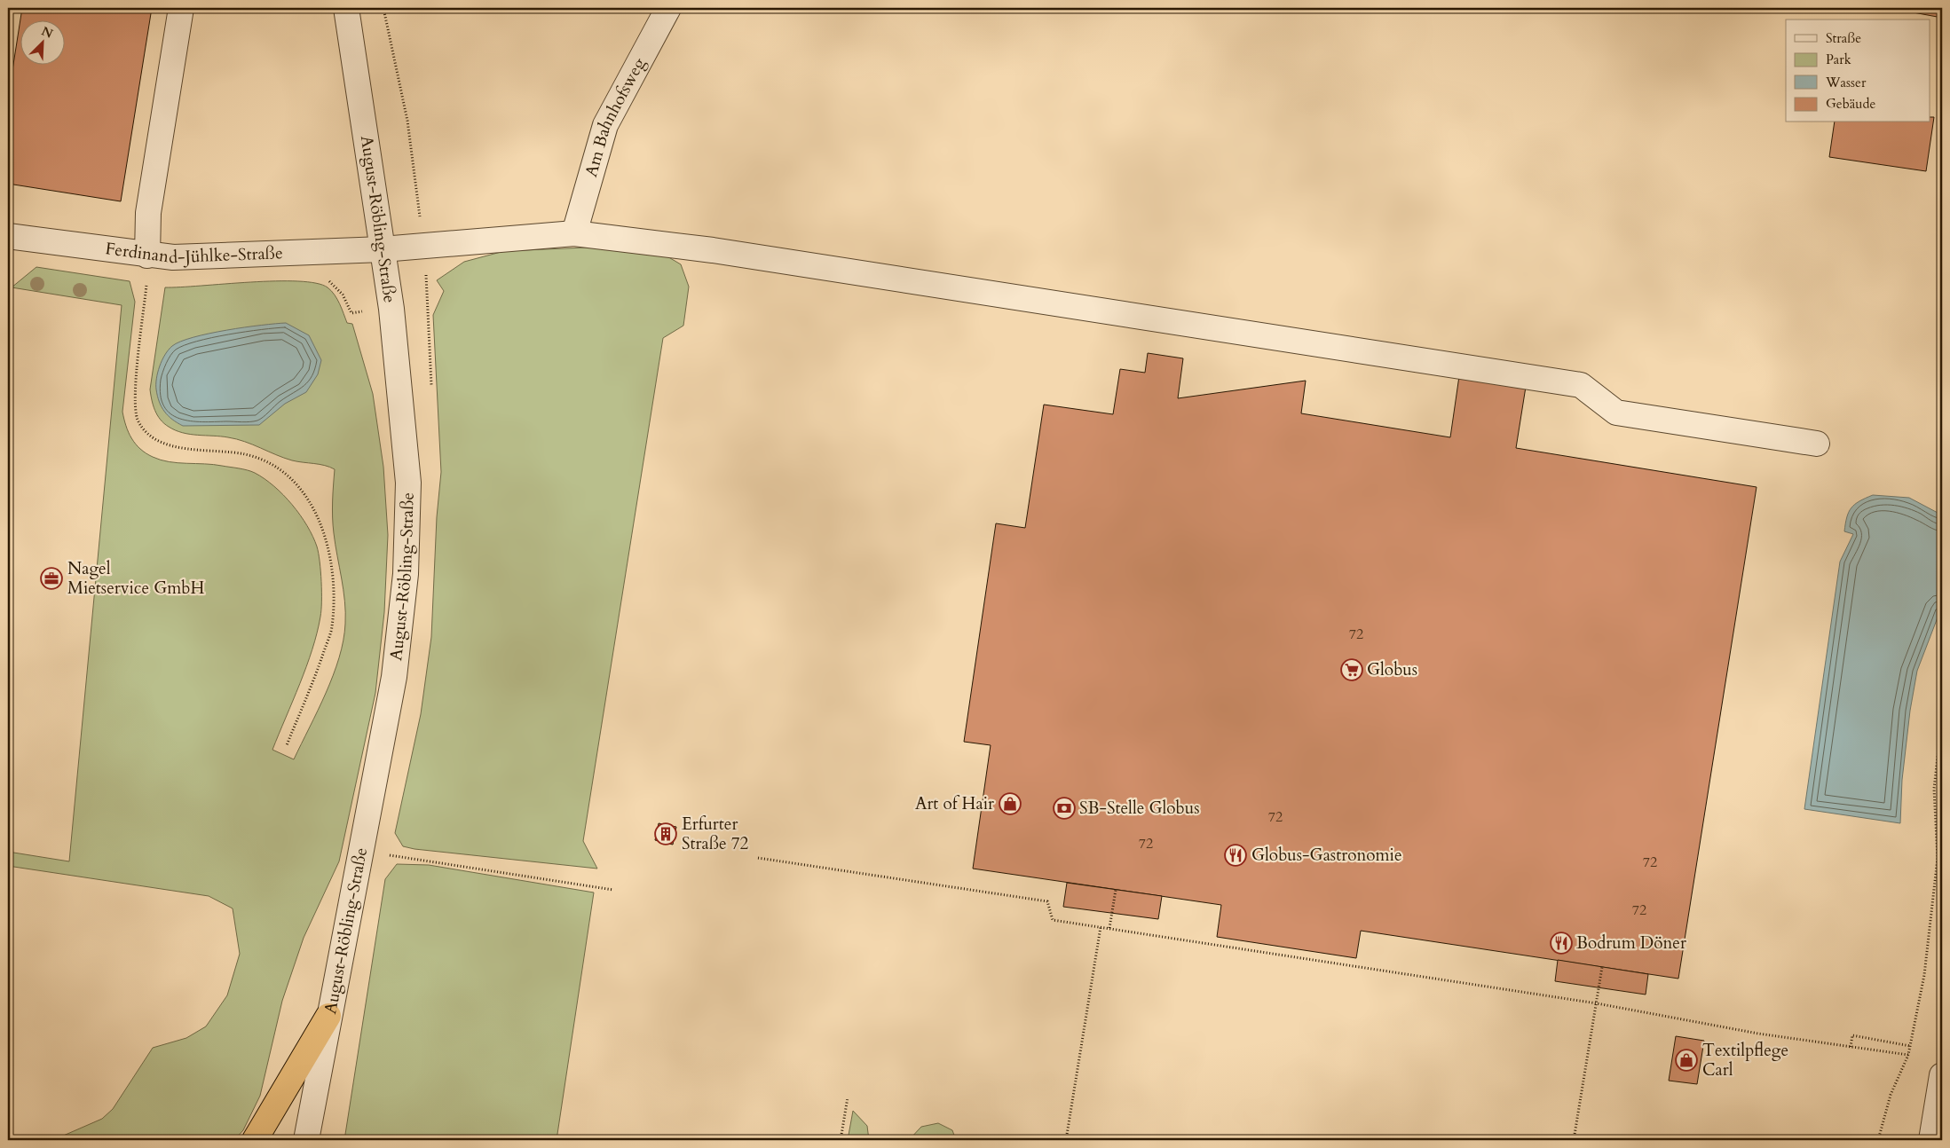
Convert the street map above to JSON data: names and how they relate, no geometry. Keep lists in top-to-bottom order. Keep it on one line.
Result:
{"streets":{"street":["Am Bahnhofsweg","August-Röbling-Straße","Ferdinand-Jühlke-Straße"]},"crossings":[["Am Bahnhofsweg","Ferdinand-Jühlke-Straße"],["August-Röbling-Straße","Ferdinand-Jühlke-Straße"]],"places":{"office":["Nagel Mietservice GmbH"],"supermarket":["Globus"],"shop":["Art of Hair","Textilpflege Carl"],"bank":["SB-Stelle Globus"],"building":["Erfurter Straße 72"],"restaurant":["Globus-Gastronomie","Bodrum Döner"]},"house_numbers":["72","72","72","72","72"],"legend":["Straße","Park","Wasser","Gebäude"],"north":"top right"}
